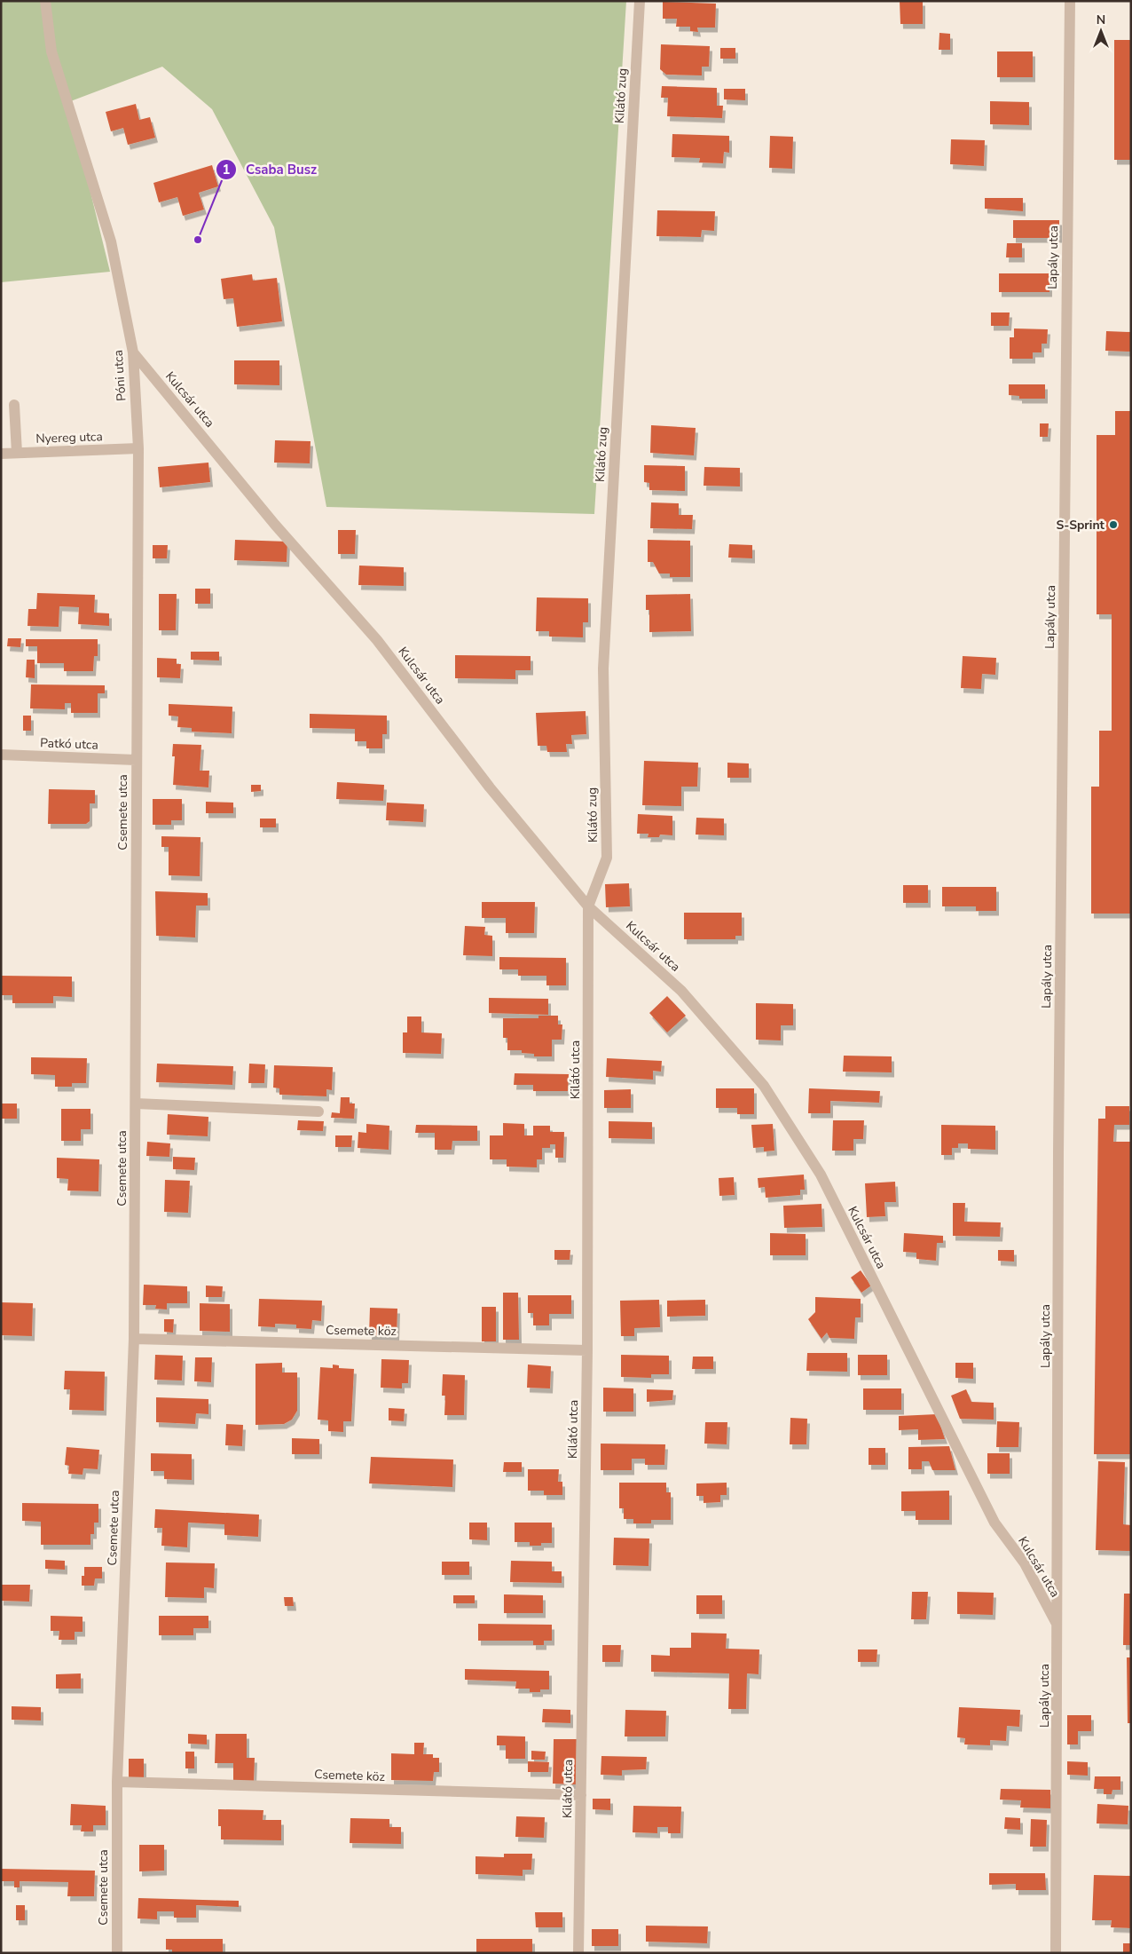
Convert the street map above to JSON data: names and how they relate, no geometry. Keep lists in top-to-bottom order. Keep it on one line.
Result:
{"streets":{"street":["Kilátó zug","Lapály utca","Póni utca","Kulcsár utca","Nyereg utca","Patkó utca","Csemete utca","Kilátó utca","Csemete köz"]},"crossings":[["Kilátó zug","Kulcsár utca"],["Kilátó zug","Kilátó utca"],["Lapály utca","Kulcsár utca"],["Póni utca","Kulcsár utca"],["Póni utca","Nyereg utca"],["Póni utca","Patkó utca"],["Póni utca","Csemete utca"],["Kulcsár utca","Kilátó utca"],["Patkó utca","Csemete utca"],["Csemete utca","Csemete köz"],["Kilátó utca","Csemete köz"]],"places":["Csaba Busz","S-Sprint"],"north":"top"}
